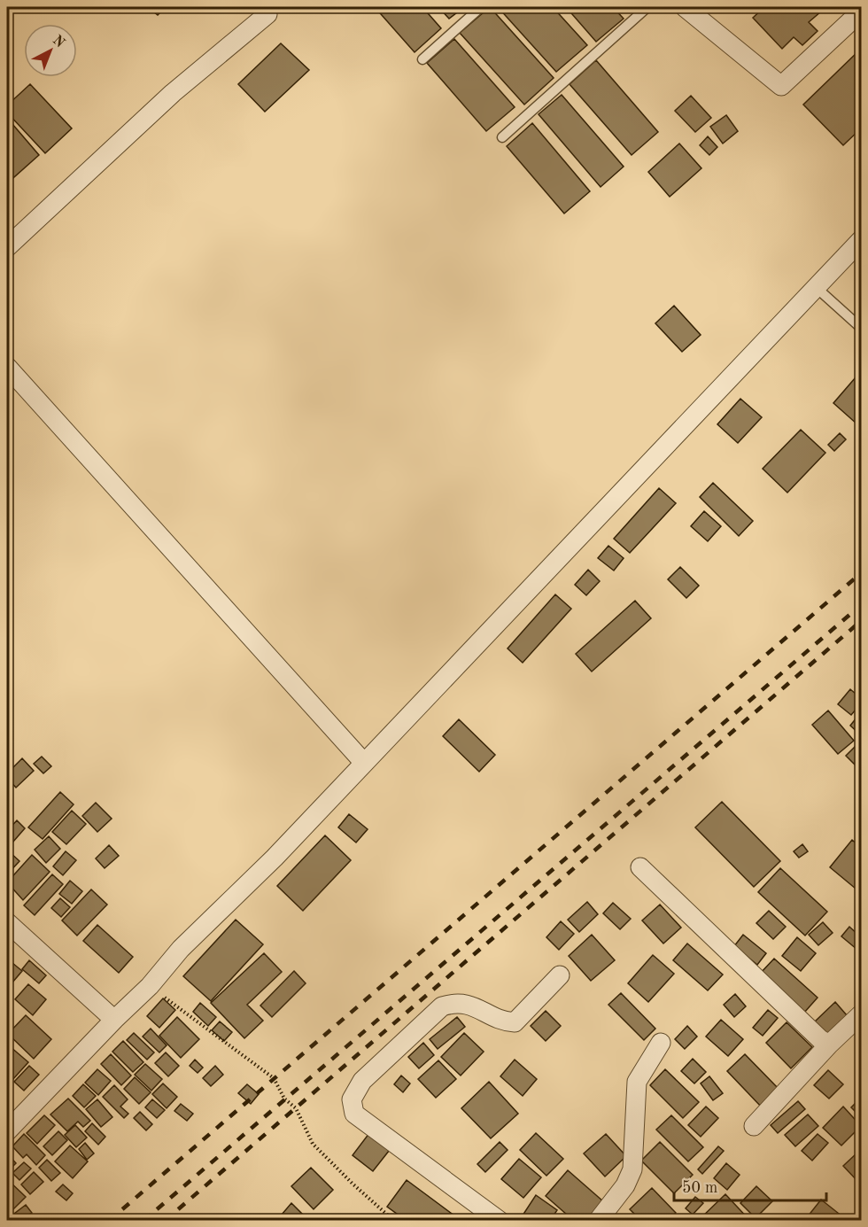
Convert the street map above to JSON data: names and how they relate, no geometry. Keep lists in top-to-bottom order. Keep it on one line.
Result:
{"scale_bar":"50 m","north":"top right"}
